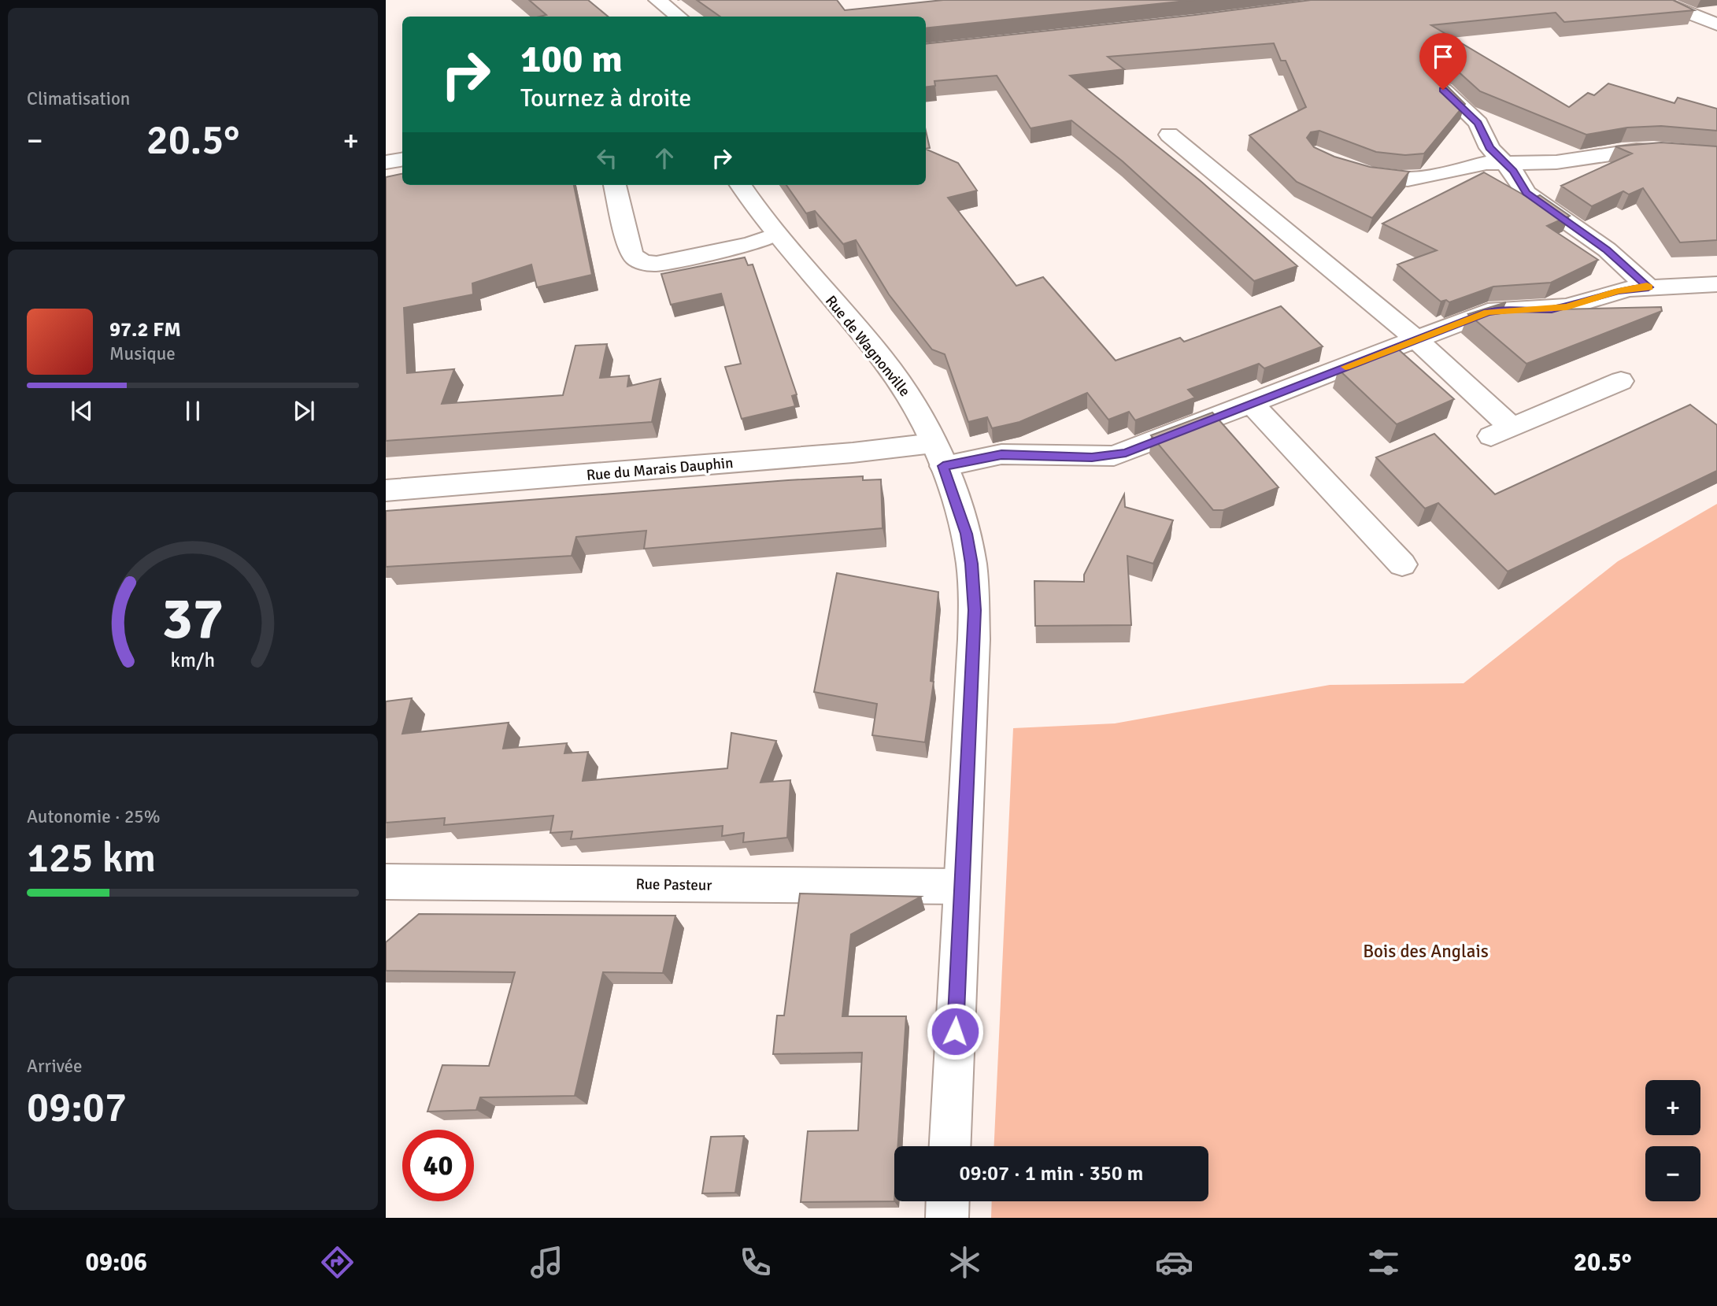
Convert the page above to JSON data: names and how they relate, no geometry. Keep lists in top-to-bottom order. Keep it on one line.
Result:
{"streets":{"street":["Rue de Wagnonville","Rue du Marais Dauphin","Rue Pasteur"]},"crossings":[["Rue de Wagnonville","Rue du Marais Dauphin"],["Rue de Wagnonville","Rue Pasteur"]],"parks":["Bois des Anglais"],"page":{"tile":["Climatisation",["Autonomie · 25%","125 km"],["Arrivée","09:07"]],"turn":["100 m","Tournez à droite"],"heat":["−","20.5°","+"],"song":["97.2 FM","Musique"],"map_buttons":["+","−"],"limit":"40","trip":"09:07 · 1 min · 350 m","tabs":["09:06","20.5°"],"gauge":["37","km/h"]}}
